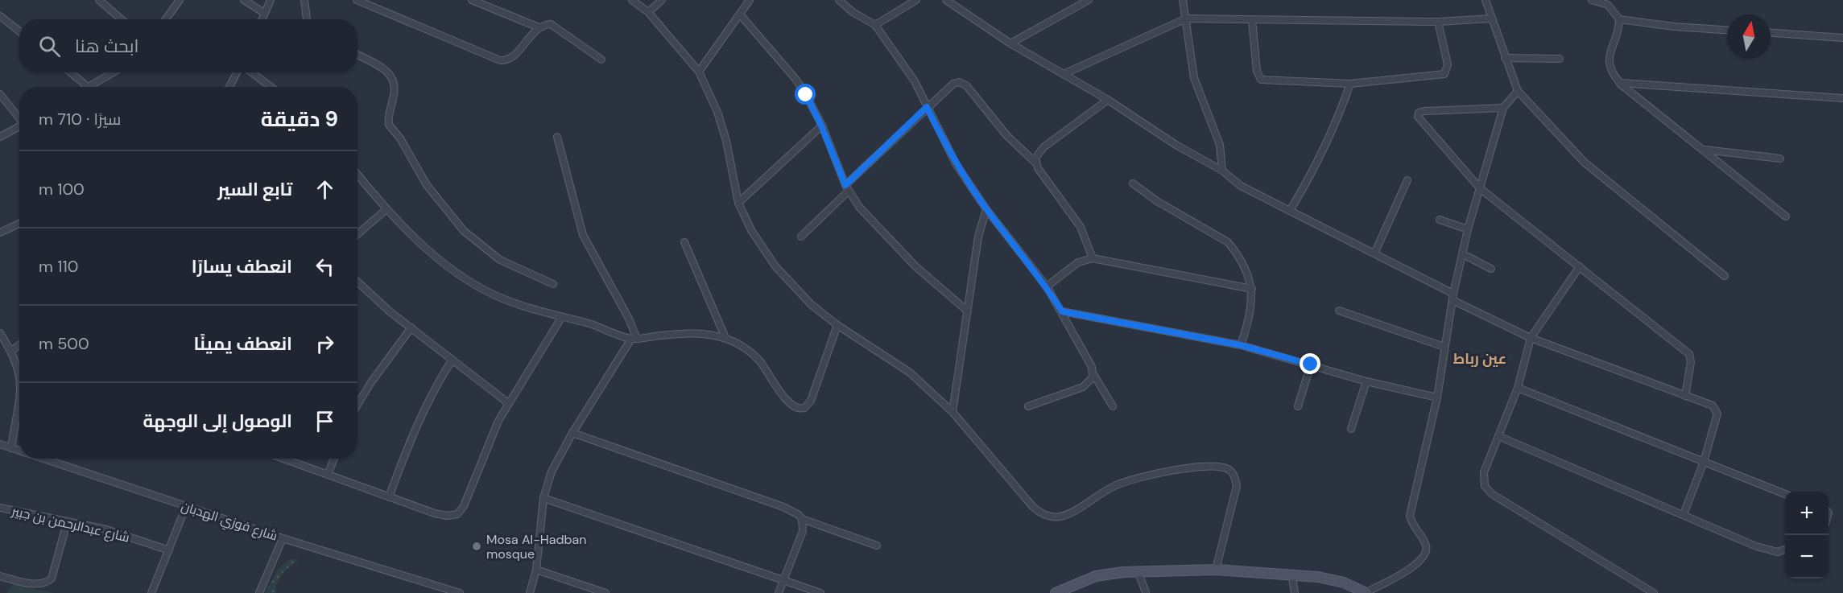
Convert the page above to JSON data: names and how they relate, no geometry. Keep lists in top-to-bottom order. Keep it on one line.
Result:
{"streets":{"street":["شارع فوزي الهدبان","شارع عبدالرحمن بن جبير"]},"districts":["عين رباط"],"places":["Mosa Al-Hadban mosque"],"north":"top","page":{"search":"ابحث هنا","heading":["9 دقيقة","سيرًا · 710 m"],"list":[["تابع السير","100 m"],["انعطف يسارًا","110 m"],["انعطف يمينًا","500 m"],"الوصول إلى الوجهة"],"map_buttons":["+","−"]}}
